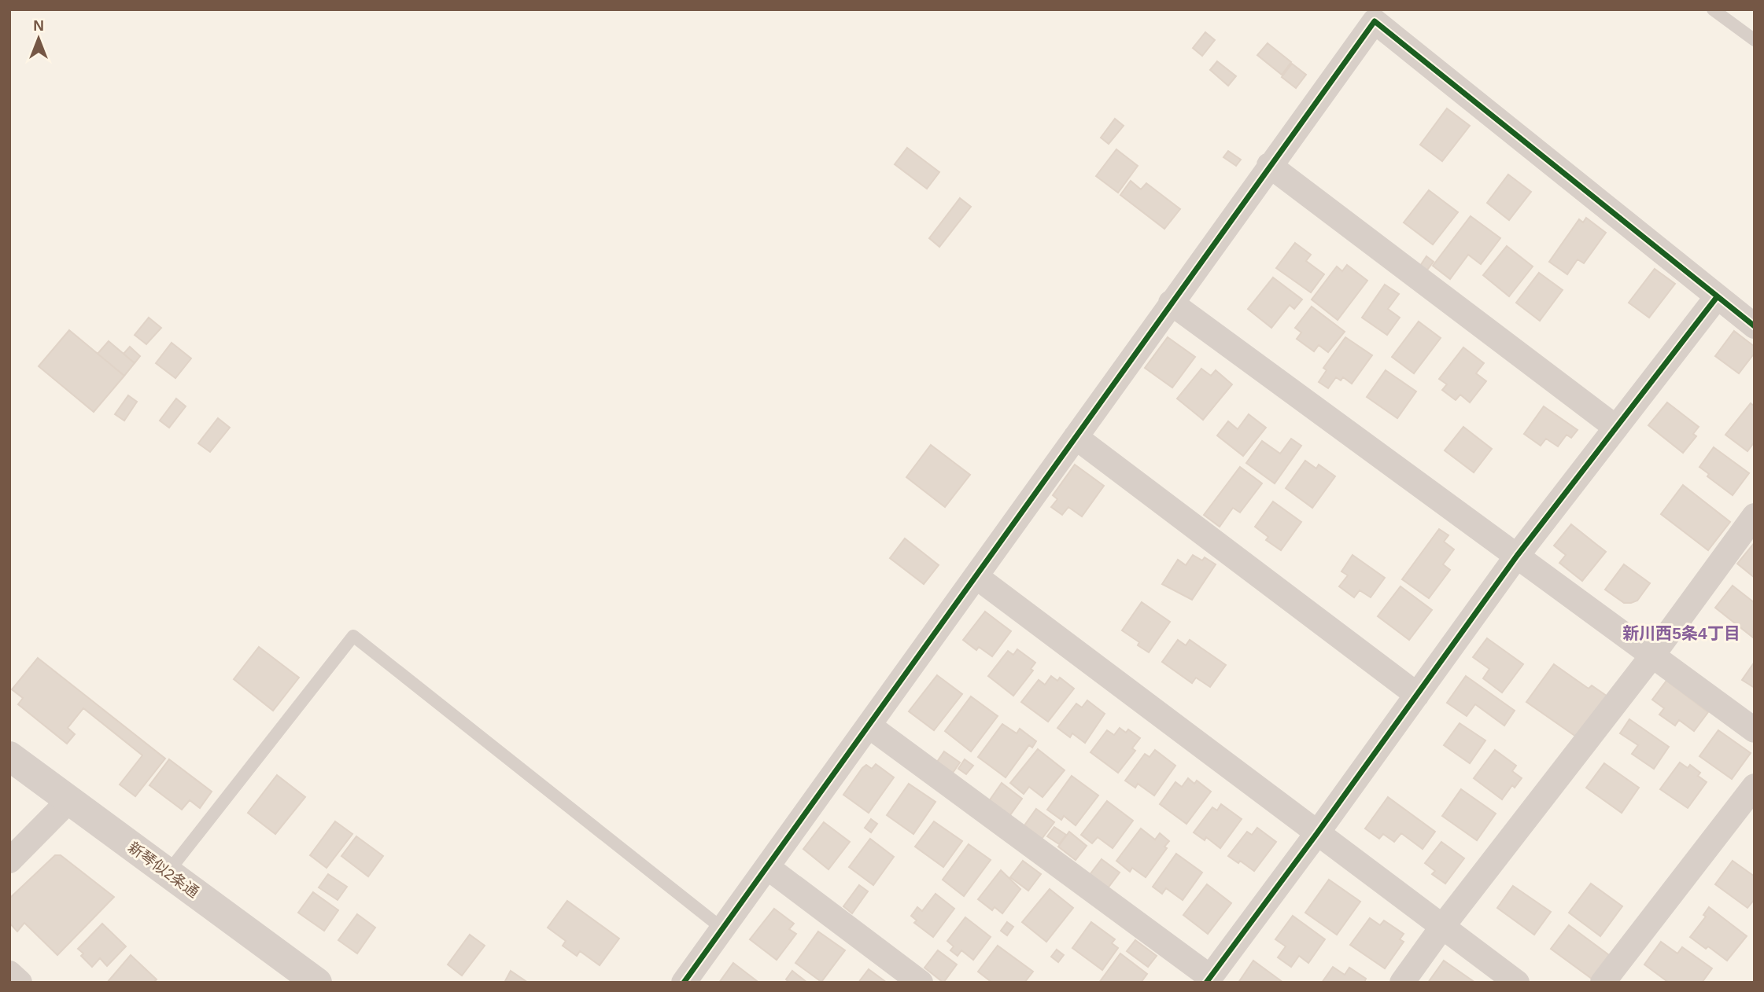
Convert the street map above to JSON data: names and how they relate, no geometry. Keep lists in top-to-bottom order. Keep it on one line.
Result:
{"streets":{"street":["新琴似2条通"]},"districts":["新川西5条4丁目"],"north":"top"}
